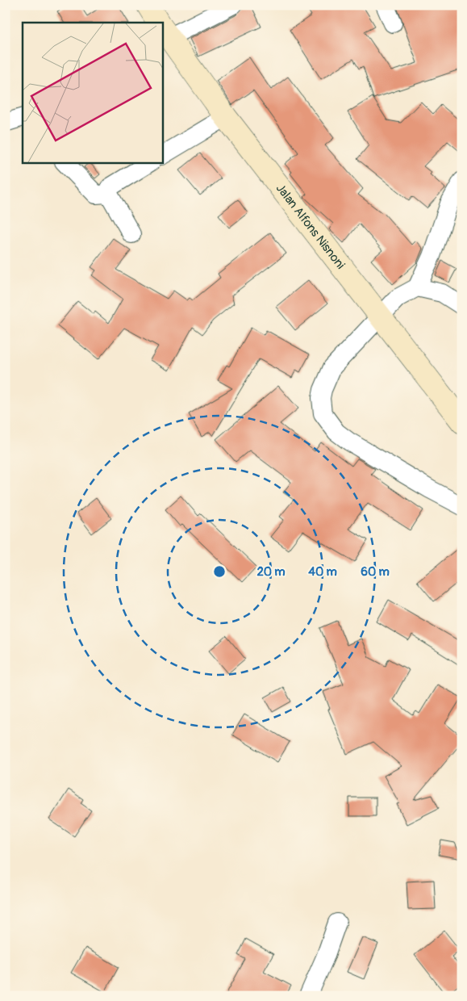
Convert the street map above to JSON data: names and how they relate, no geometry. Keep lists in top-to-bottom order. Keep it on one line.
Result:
{"streets":{"main road":["Jalan Alfons Nisnoni"]},"rings":["20 m","40 m","60 m"]}
